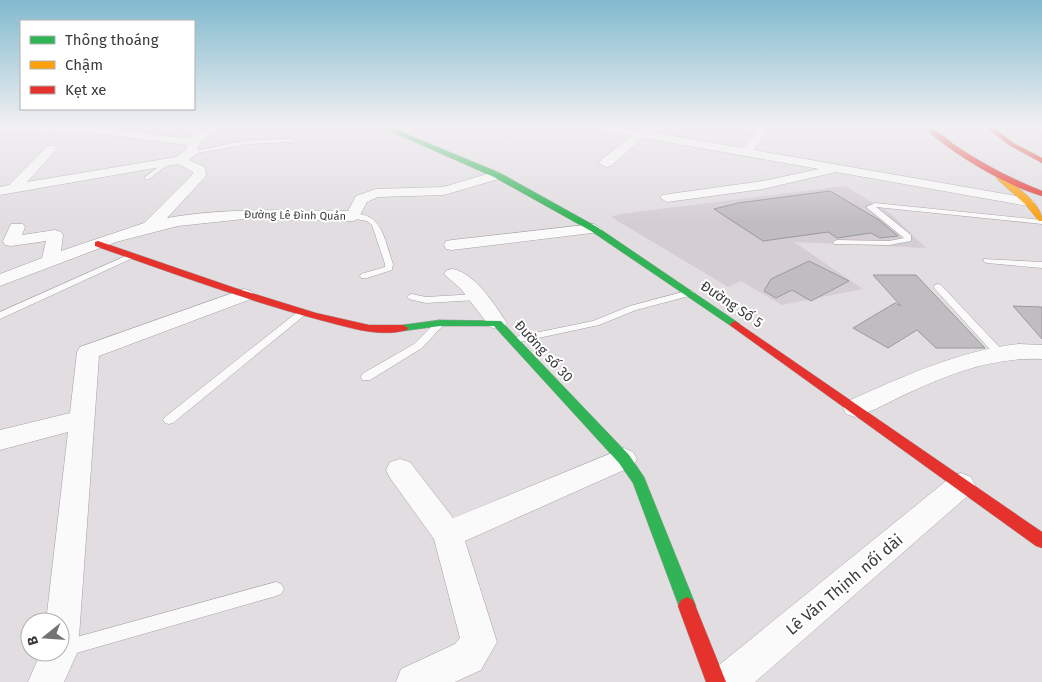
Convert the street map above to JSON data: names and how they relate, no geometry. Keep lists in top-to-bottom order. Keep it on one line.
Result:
{"streets":{"street":["Đường Lê Đình Quản","Đường Số 5","Đường số 30","Lê Văn Thịnh nối dài"]},"crossings":[["Đường Lê Đình Quản","Đường Số 5"],["Đường Lê Đình Quản","Đường số 30"],["Đường Số 5","Lê Văn Thịnh nối dài"]],"legend":["Thông thoáng","Chậm","Kẹt xe"],"north":"left"}
